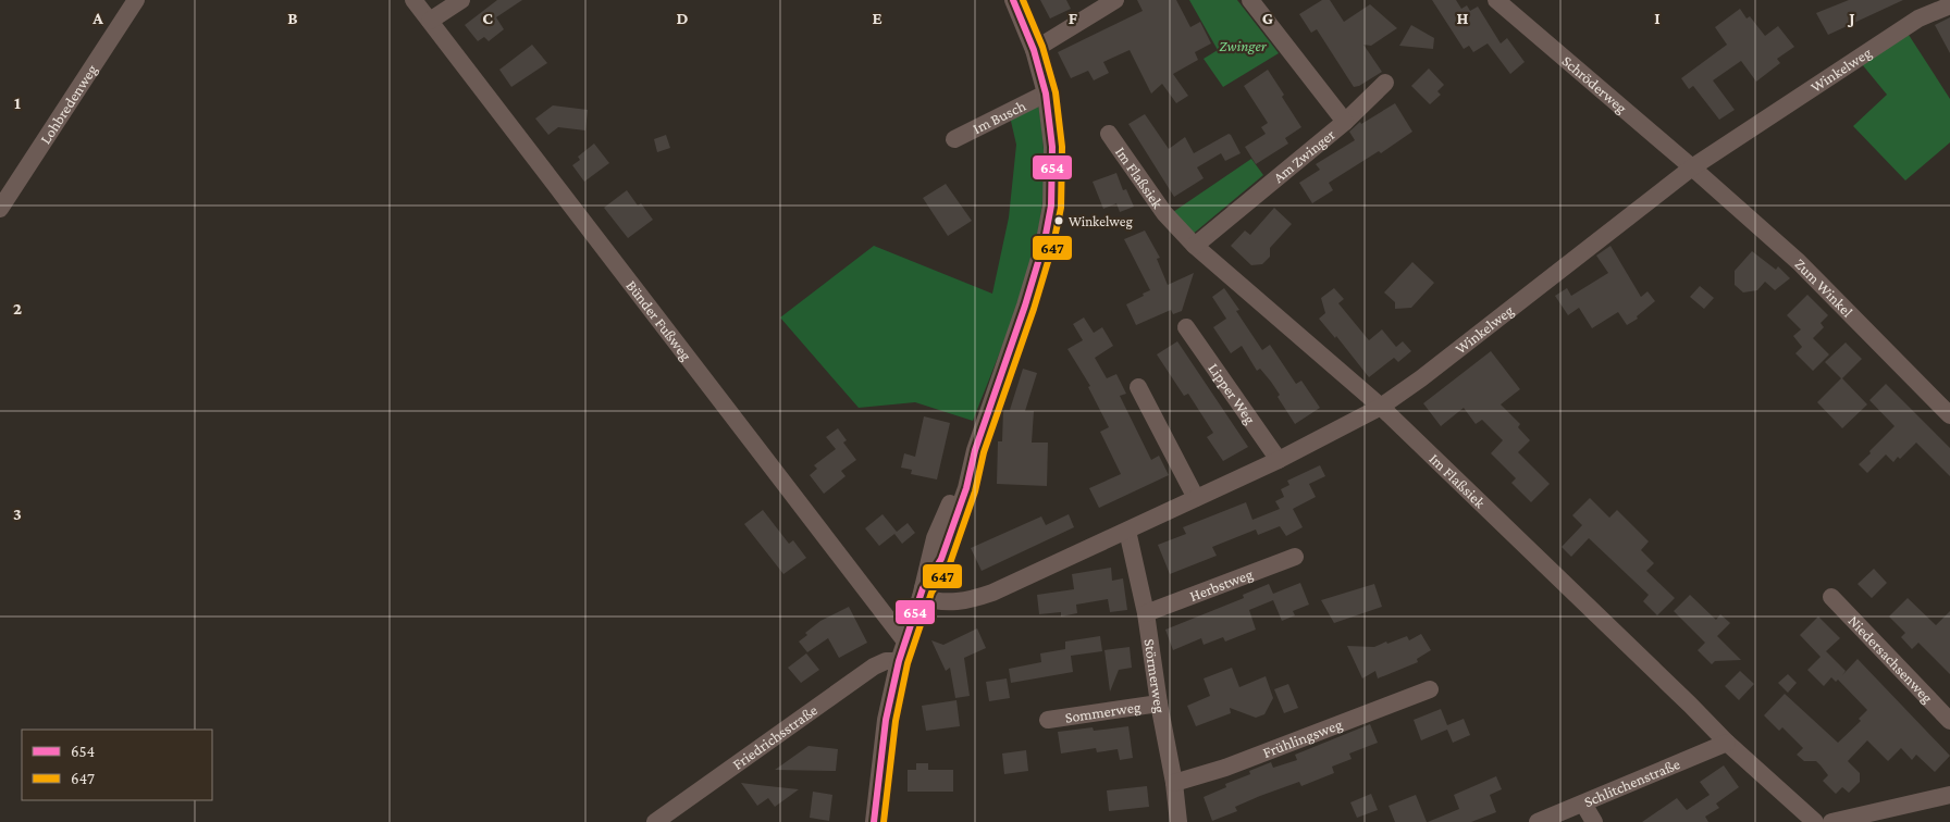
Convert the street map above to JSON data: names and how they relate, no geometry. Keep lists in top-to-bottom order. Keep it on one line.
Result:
{"streets":{"street":["Winkelweg","Schröderweg","Lohbredenweg","Im Busch","Am Zwinger","Im Flaßsiek","Zum Winkel","Bünder Fußweg","Lipper Weg","Herbstweg","Niedersachsenweg","Störmerweg","Sommerweg","Friedrichsstraße","Frühlingsweg","Schlitchenstraße"]},"crossings":[["Winkelweg","Schröderweg"],["Winkelweg","Im Flaßsiek"],["Winkelweg","Zum Winkel"],["Winkelweg","Lipper Weg"],["Winkelweg","Störmerweg"],["Schröderweg","Zum Winkel"],["Am Zwinger","Im Flaßsiek"],["Im Flaßsiek","Schlitchenstraße"],["Herbstweg","Störmerweg"],["Störmerweg","Sommerweg"],["Störmerweg","Frühlingsweg"]],"parks":["Zwinger"],"places":["Winkelweg"],"lines":["transit line 654","transit line 647"],"legend":["654","647"],"grid":{"columns":["A","B","C","D","E","F","G","H","I","J"],"rows":["1","2","3"]}}
